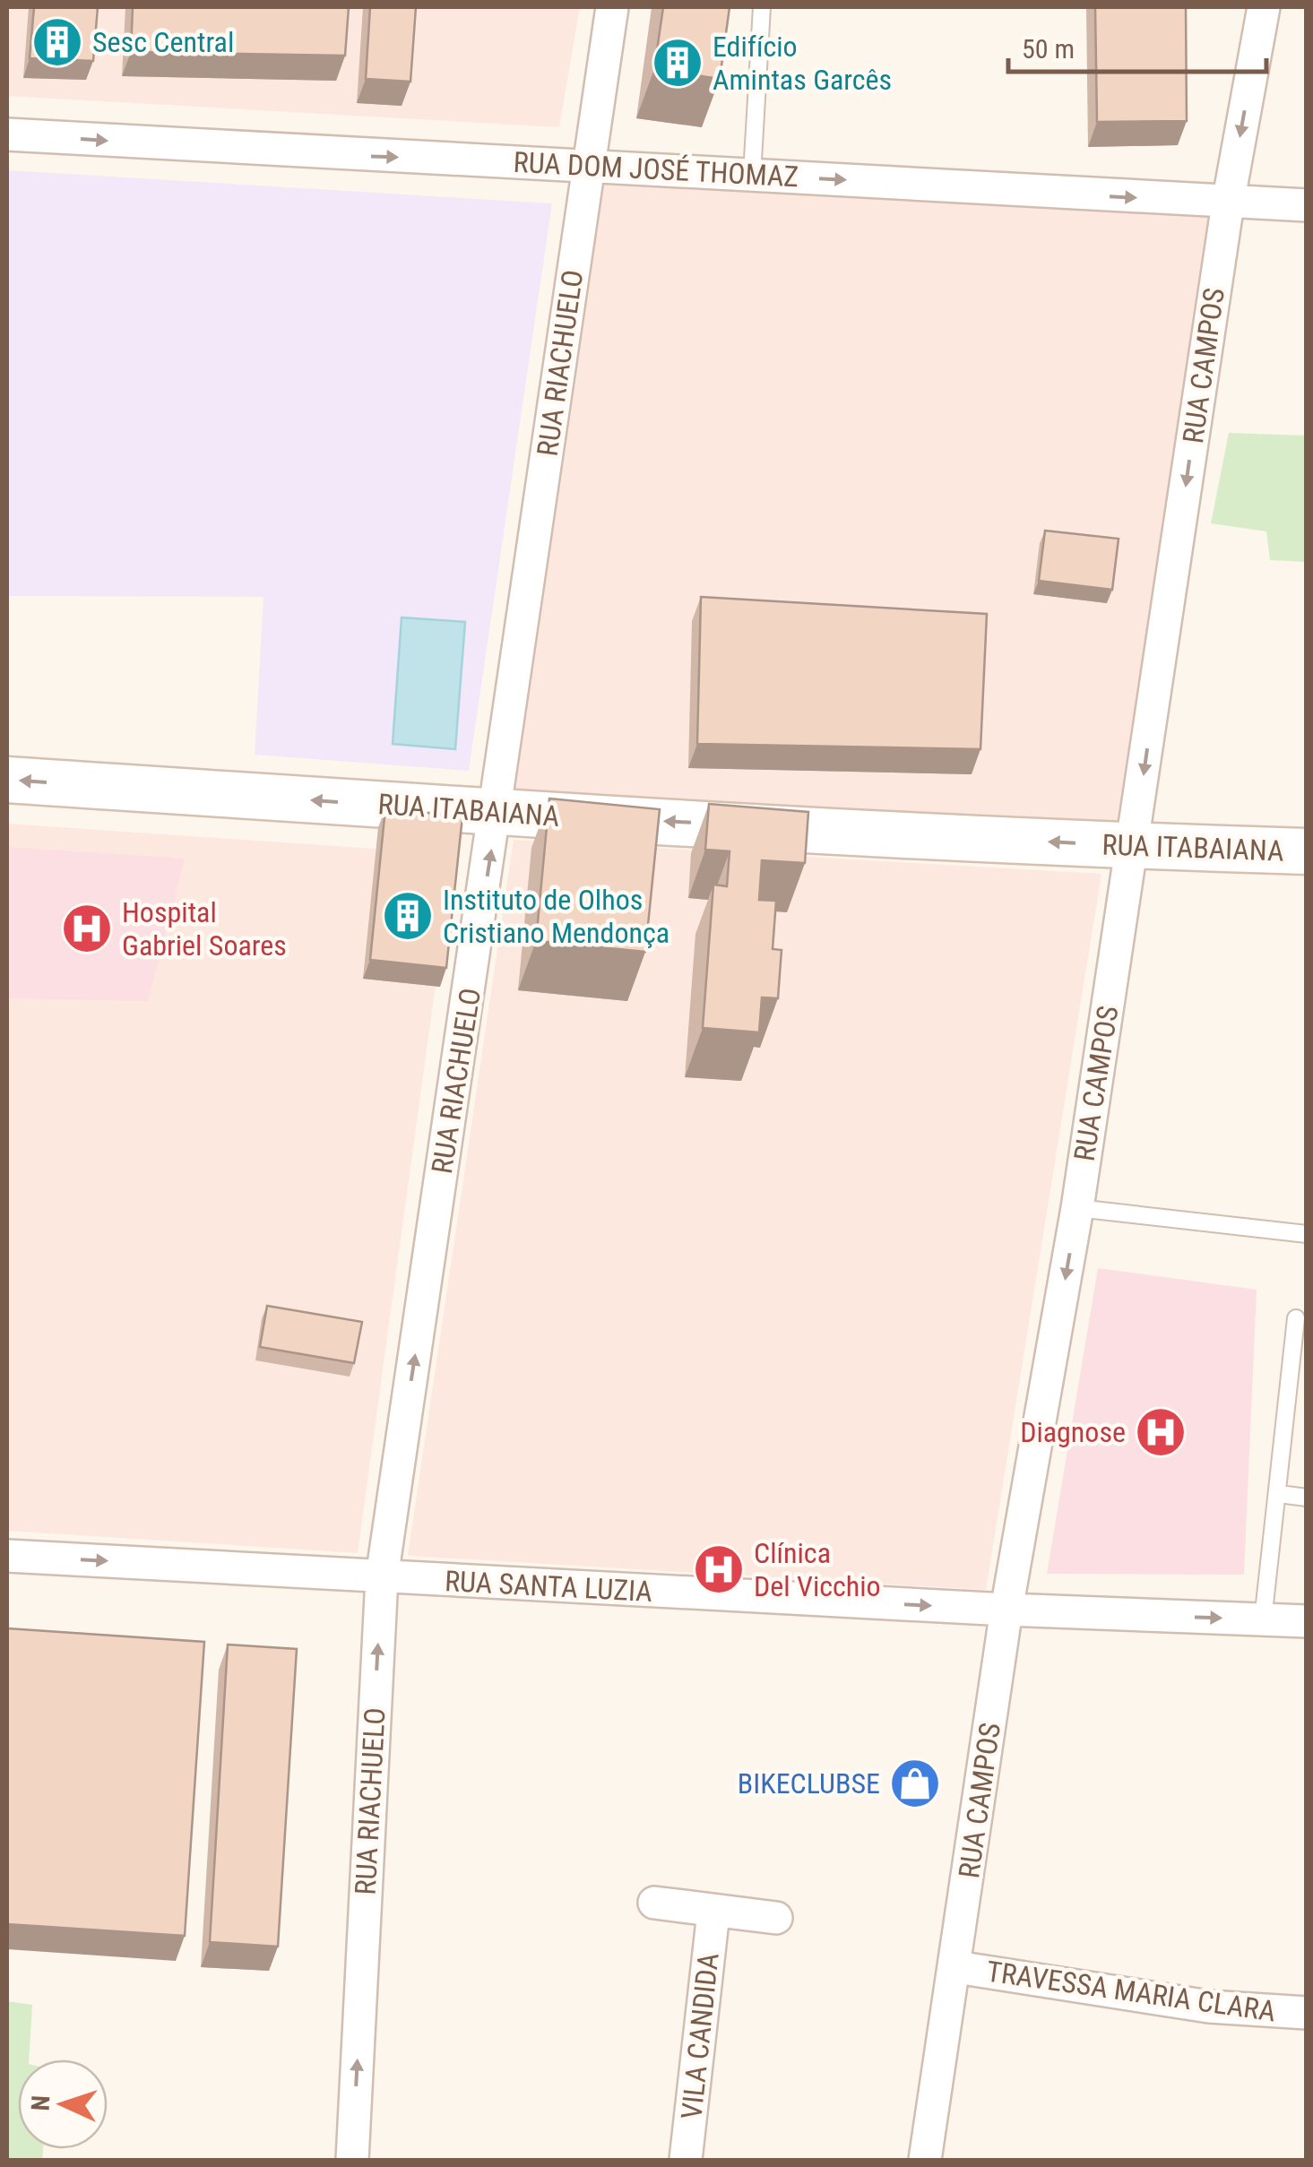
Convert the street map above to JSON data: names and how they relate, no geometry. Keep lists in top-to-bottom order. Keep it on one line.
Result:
{"streets":{"main road":["RUA ITABAIANA"],"street":["RUA DOM JOSÉ THOMAZ","RUA RIACHUELO","RUA CAMPOS","RUA SANTA LUZIA","TRAVESSA MARIA CLARA","VILA CANDIDA"]},"crossings":[["RUA DOM JOSÉ THOMAZ","RUA RIACHUELO"],["RUA DOM JOSÉ THOMAZ","RUA CAMPOS"],["RUA RIACHUELO","RUA ITABAIANA"],["RUA RIACHUELO","RUA SANTA LUZIA"],["RUA CAMPOS","RUA ITABAIANA"],["RUA CAMPOS","RUA SANTA LUZIA"],["RUA CAMPOS","TRAVESSA MARIA CLARA"]],"one_way":["RUA DOM JOSÉ THOMAZ","RUA RIACHUELO","RUA CAMPOS","RUA ITABAIANA","RUA SANTA LUZIA"],"places":{"building":["Sesc Central","Edifício Amintas Garcês","Instituto de Olhos Cristiano Mendonça"],"hospital":["Hospital Gabriel Soares","Diagnose","Clínica Del Vicchio"],"shop":["BIKECLUBSE"]},"scale_bar":"50 m","north":"left"}
